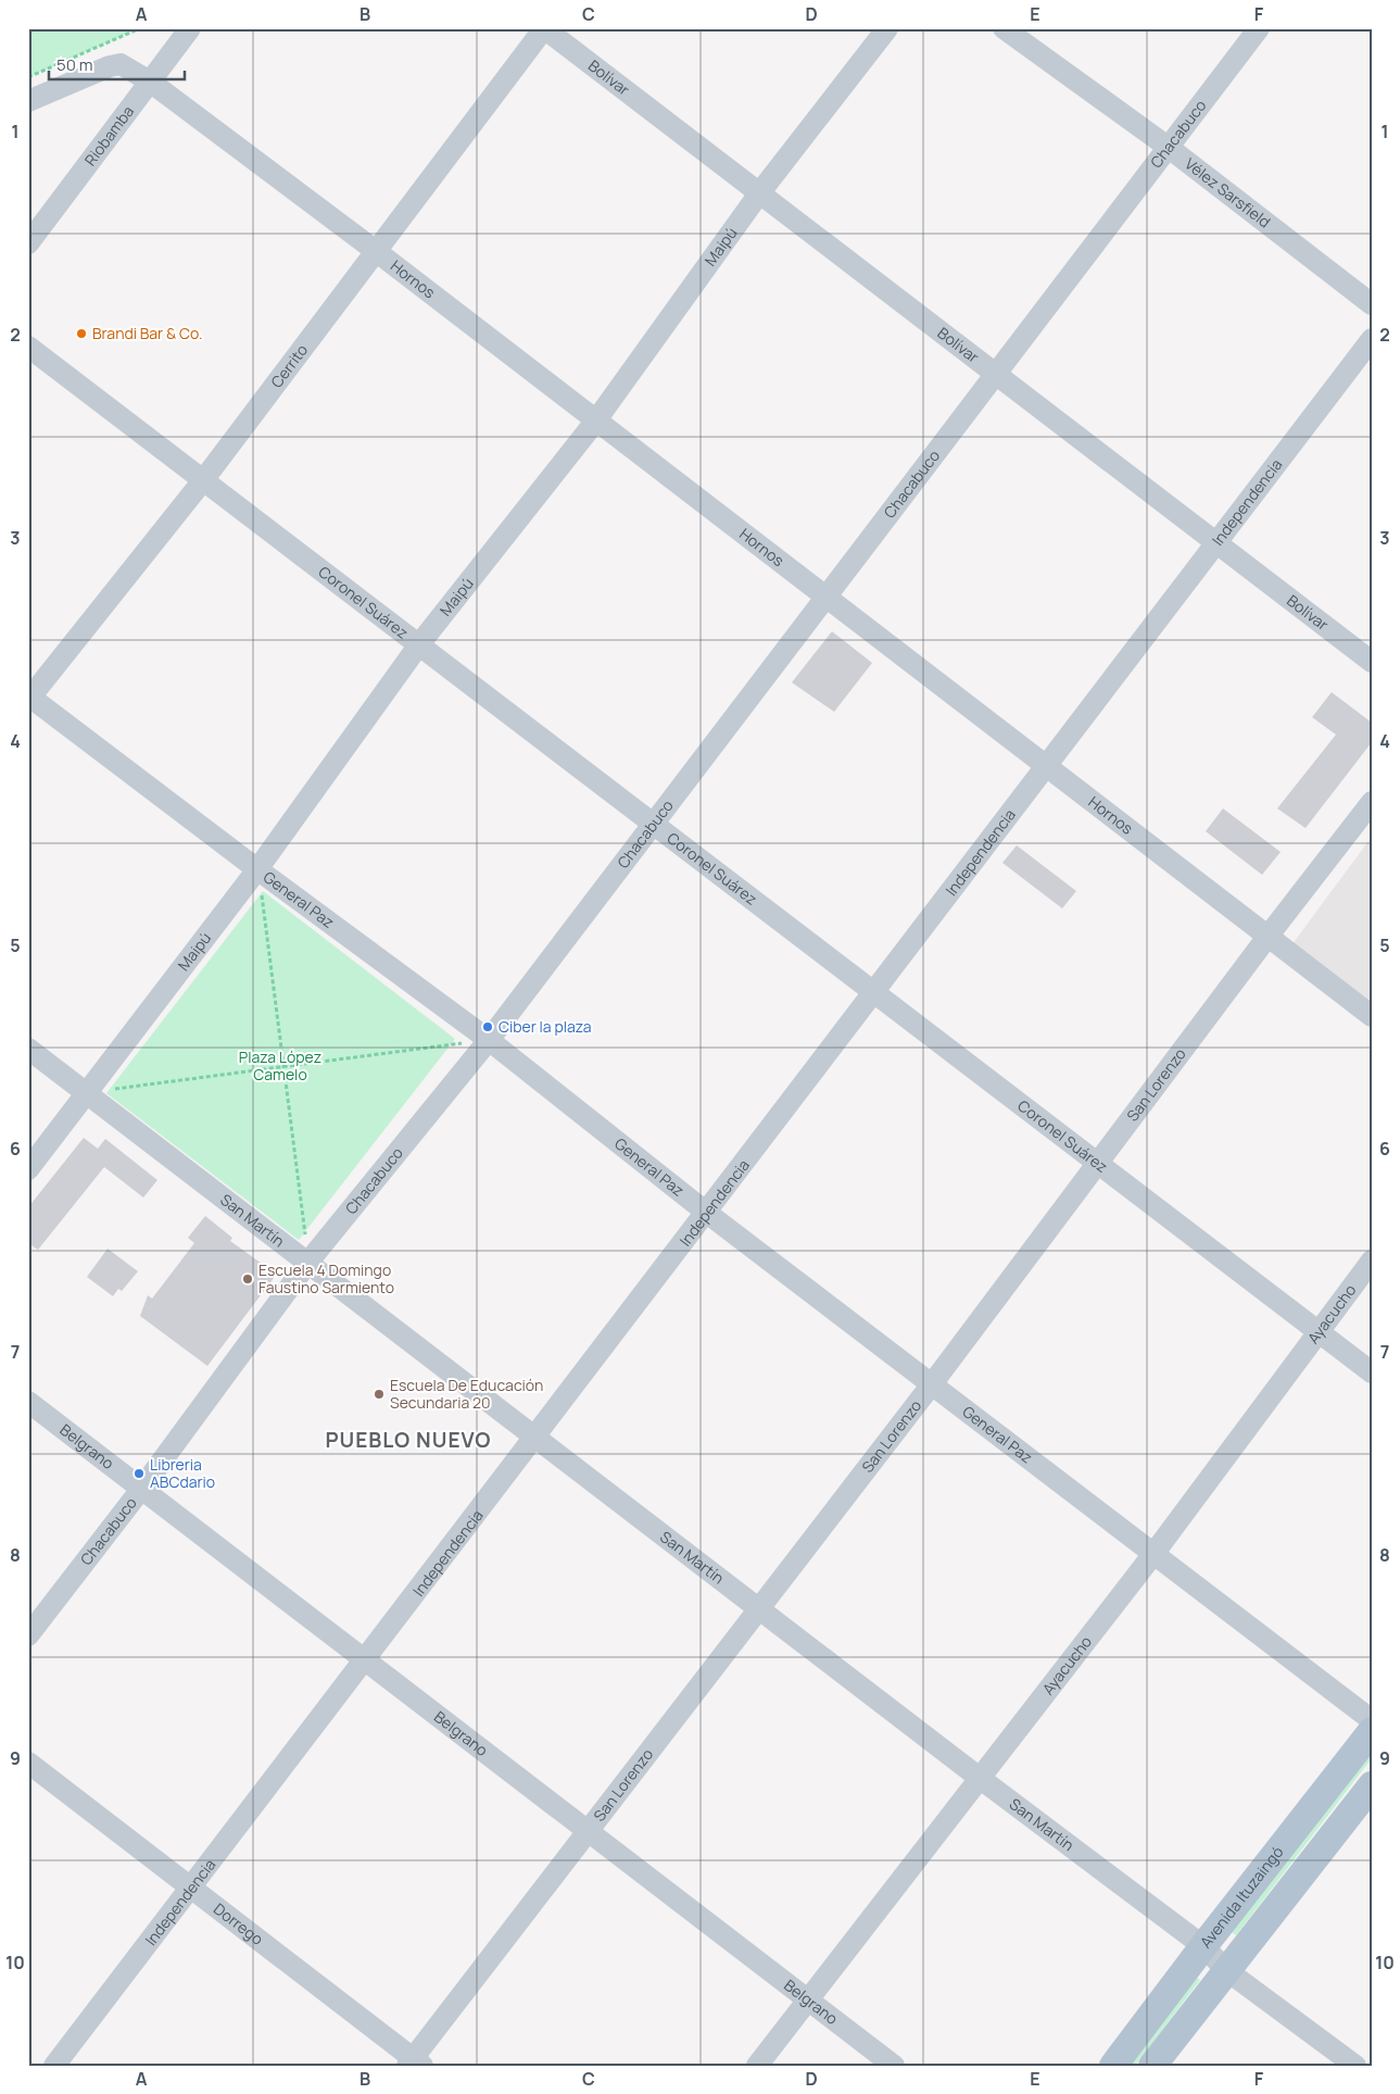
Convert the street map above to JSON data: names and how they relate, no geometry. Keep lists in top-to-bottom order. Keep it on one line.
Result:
{"streets":{"main road":["Avenida Ituzaingó"],"street":["Bolívar","Chacabuco","Riobamba","Vélez Sarsfield","Maipú","Hornos","Cerrito","Independencia","Coronel Suárez","General Paz","San Lorenzo","San Martín","Ayacucho","Belgrano","Dorrego"]},"crossings":[["Bolívar","Chacabuco"],["Bolívar","Maipú"],["Bolívar","Cerrito"],["Bolívar","Independencia"],["Chacabuco","Vélez Sarsfield"],["Chacabuco","Hornos"],["Chacabuco","Coronel Suárez"],["Chacabuco","General Paz"],["Chacabuco","San Martín"],["Chacabuco","Belgrano"],["Riobamba","Hornos"],["Maipú","Hornos"],["Maipú","Coronel Suárez"],["Maipú","General Paz"],["Maipú","San Martín"],["Hornos","Cerrito"],["Hornos","Independencia"],["Hornos","San Lorenzo"],["Cerrito","Coronel Suárez"],["Cerrito","General Paz"],["Independencia","Coronel Suárez"],["Independencia","General Paz"],["Independencia","San Martín"],["Independencia","Belgrano"],["Independencia","Dorrego"],["Coronel Suárez","San Lorenzo"],["Coronel Suárez","Ayacucho"],["General Paz","San Lorenzo"],["General Paz","Ayacucho"],["San Lorenzo","San Martín"],["San Lorenzo","Belgrano"],["San Lorenzo","Dorrego"],["San Martín","Ayacucho"],["San Martín","Avenida Ituzaingó"],["Ayacucho","Belgrano"]],"districts":["PUEBLO NUEVO"],"parks":["Plaza López Camelo"],"places":["Brandi Bar & Co.","Ciber la plaza","Escuela 4 Domingo Faustino Sarmiento","Escuela De Educación Secundaria 20","Libreria ABCdario"],"scale_bar":"50 m","grid":{"columns":["A","B","C","D","E","F"],"rows":["1","2","3","4","5","6","7","8","9","10"]}}
